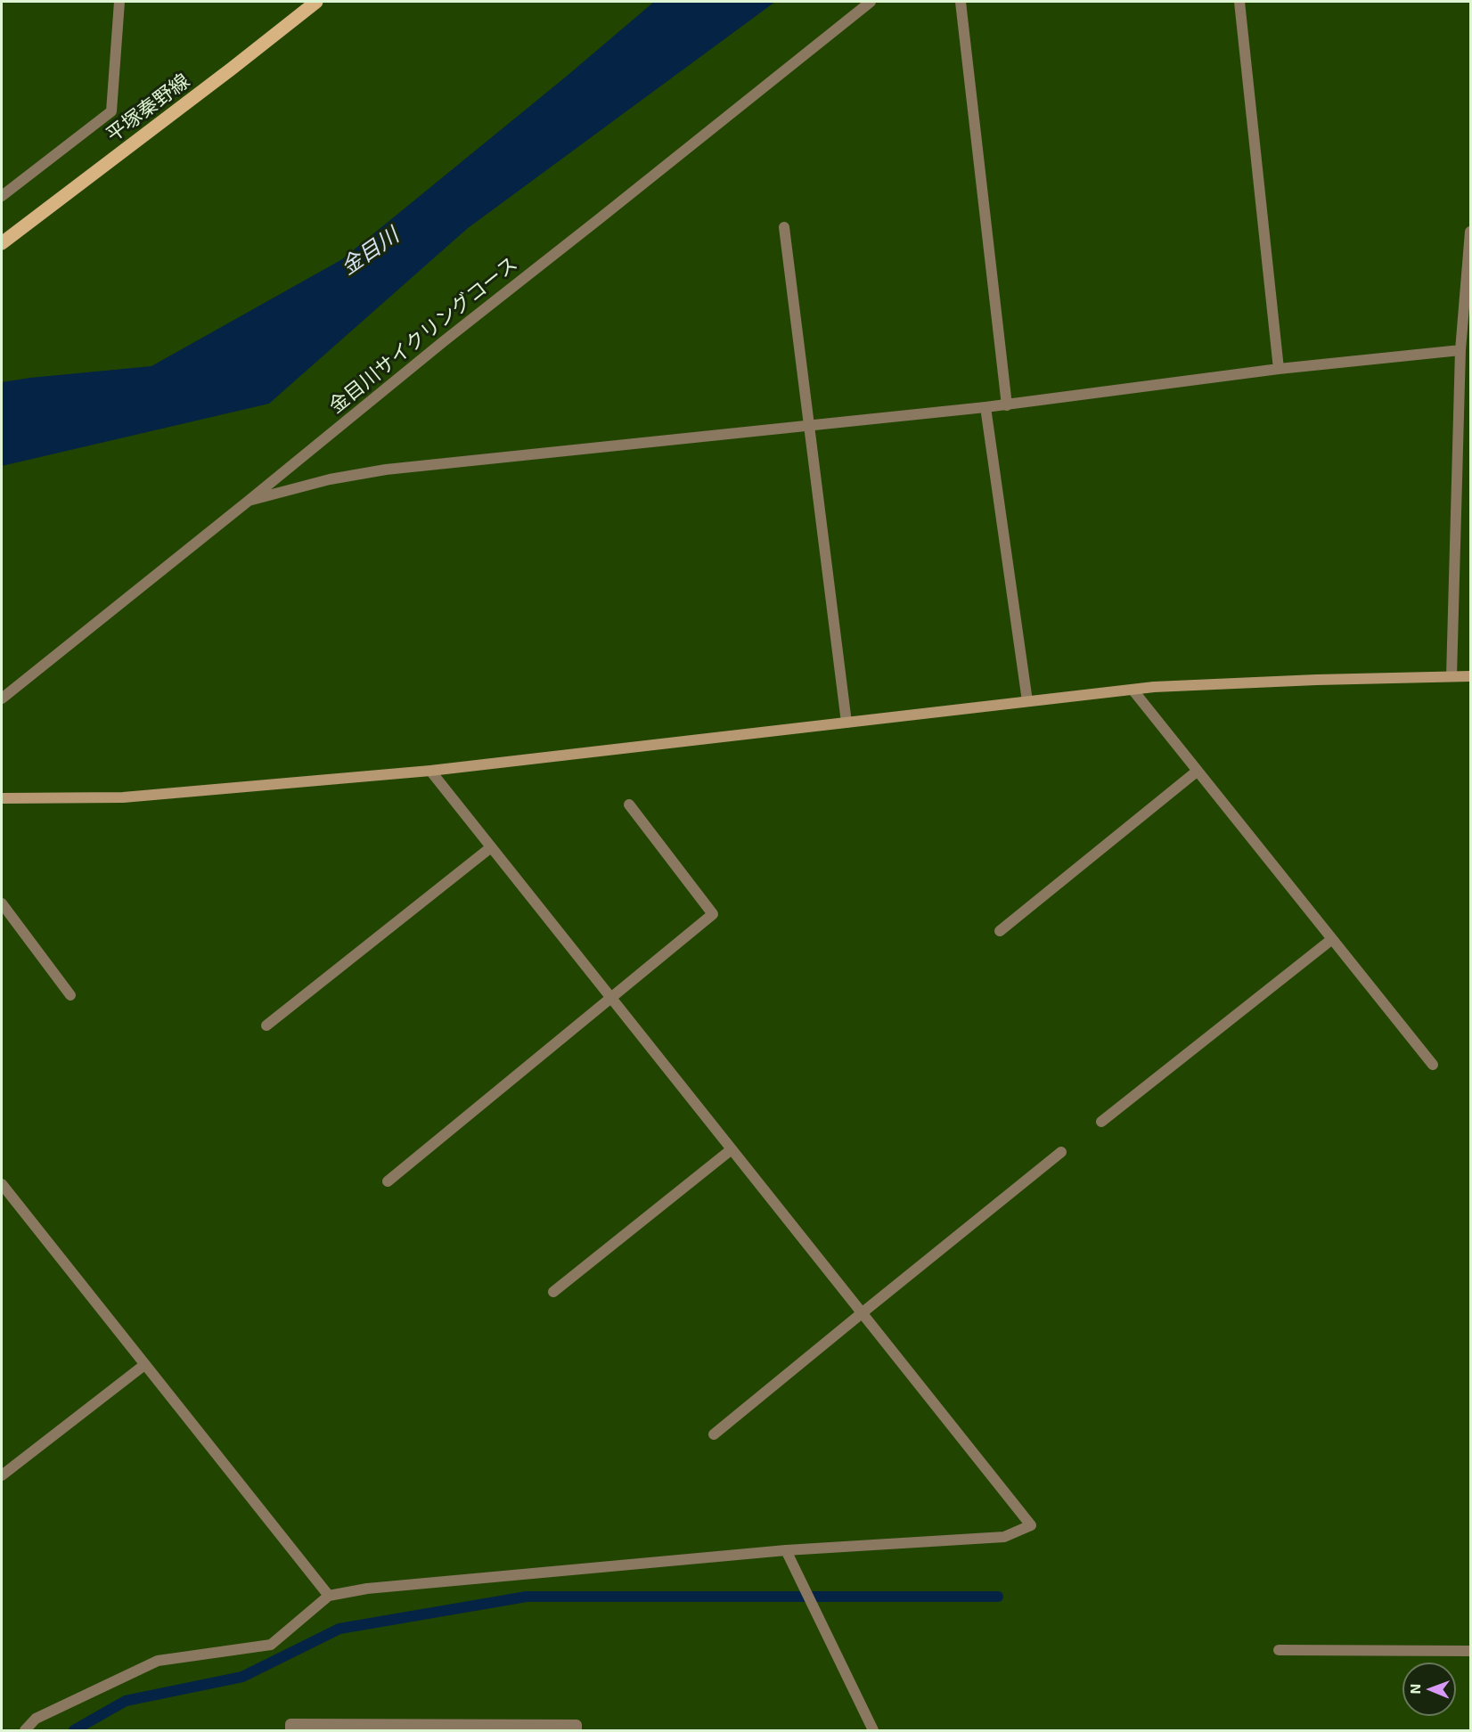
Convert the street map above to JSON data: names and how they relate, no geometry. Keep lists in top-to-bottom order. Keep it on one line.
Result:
{"streets":{"main road":["平塚秦野線"],"street":["金目川サイクリングコース"]},"water":["金目川"],"north":"left"}
